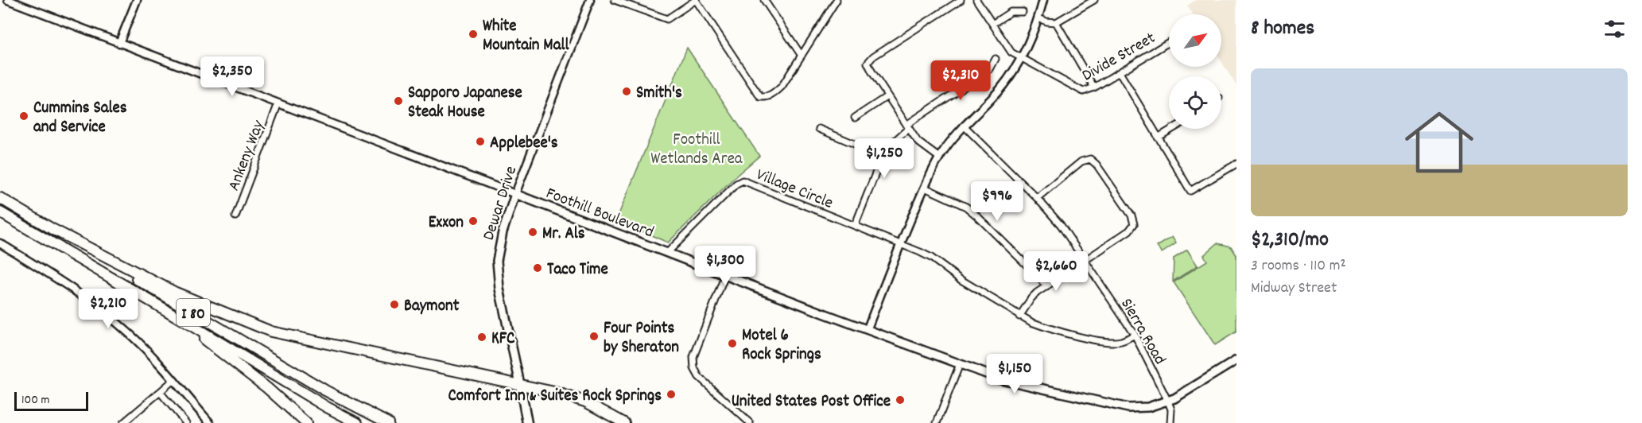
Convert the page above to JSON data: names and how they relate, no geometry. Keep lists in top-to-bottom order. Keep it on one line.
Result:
{"streets":{"highway":["I 80"],"main road":["Dewar Drive","Foothill Boulevard"],"street":["Divide Street","Ankeny Way","Village Circle","Sierra Road"]},"crossings":[["Ankeny Way","Foothill Boulevard"],["Village Circle","Foothill Boulevard"],["Dewar Drive","Foothill Boulevard"],["Foothill Boulevard","Sierra Road"]],"parks":["Foothill Wetlands Area"],"places":["White Mountain Mall","Smith's","Sapporo Japanese Steak House","Cummins Sales and Service","Applebee's","Exxon","Mr. Als","Taco Time","Baymont","Four Points by Sheraton","KFC","Motel 6 Rock Springs","Comfort Inn & Suites Rock Springs","United States Post Office"],"scale_bar":"100 m","north":"top right","page":{"heading":"8 homes","price":["$2,350","$2,310","$1,250","$996","$1,300","$2,660","$2,210","$1,150"],"list":[{"name":"$2,310/mo","note":"3 rooms · 110 m² · Midway Street"}],"scale":"100 m"}}
